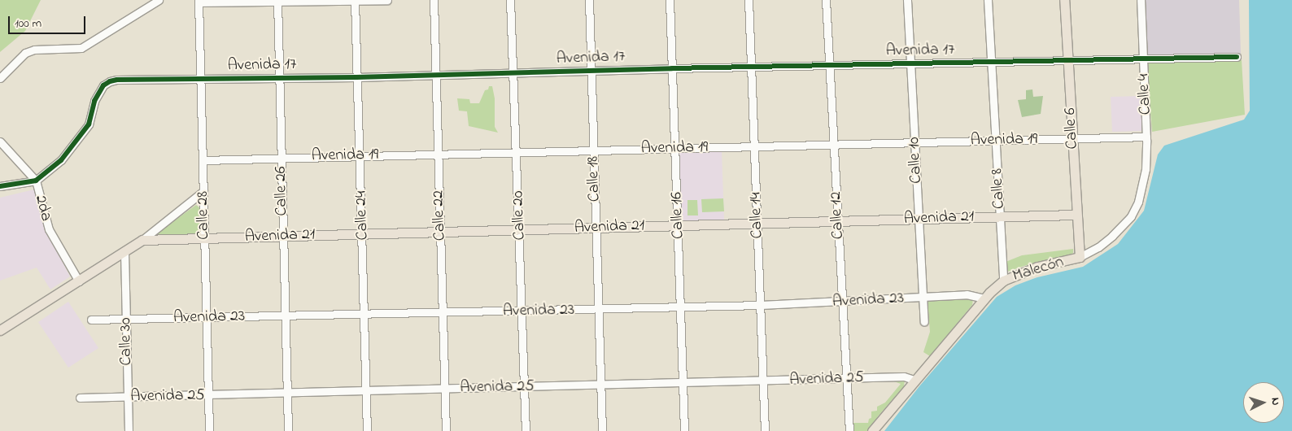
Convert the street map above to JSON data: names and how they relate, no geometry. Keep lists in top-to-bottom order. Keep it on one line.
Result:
{"streets":{"main road":["Calle 6","Avenida 21","Malecón"],"street":["Avenida 17","Calle 4","Avenida 19","Calle 10","Calle 18","Calle 8","Calle 26","2da","Calle 28","Calle 24","Calle 22","Calle 20","Calle 16","Calle 14","Calle 12","Avenida 23","Calle 30","Avenida 25"]},"crossings":[["Avenida 17","Calle 4"],["Avenida 17","Calle 6"],["Avenida 17","Calle 10"],["Avenida 17","Calle 18"],["Avenida 17","Calle 8"],["Avenida 17","Calle 26"],["Avenida 17","2da"],["Avenida 17","Calle 28"],["Avenida 17","Calle 24"],["Avenida 17","Calle 22"],["Avenida 17","Calle 20"],["Avenida 17","Calle 16"],["Avenida 17","Calle 14"],["Avenida 17","Calle 12"],["Calle 4","Avenida 19"],["Calle 4","Malecón"],["Calle 6","Avenida 19"],["Calle 6","Avenida 21"],["Calle 6","Malecón"],["Avenida 19","Calle 10"],["Avenida 19","Calle 18"],["Avenida 19","Calle 8"],["Avenida 19","Calle 26"],["Avenida 19","Calle 28"],["Avenida 19","Calle 24"],["Avenida 19","Calle 22"],["Avenida 19","Calle 20"],["Avenida 19","Calle 16"],["Avenida 19","Calle 14"],["Avenida 19","Calle 12"],["Avenida 19","Malecón"],["Calle 10","Avenida 21"],["Calle 10","Avenida 23"],["Calle 18","Avenida 21"],["Calle 18","Avenida 23"],["Calle 18","Avenida 25"],["Calle 8","Avenida 21"],["Calle 8","Malecón"],["Calle 26","Avenida 21"],["Calle 26","Avenida 23"],["Calle 26","Avenida 25"],["Calle 28","Avenida 21"],["Calle 28","Avenida 23"],["Calle 28","Avenida 25"],["Calle 24","Avenida 21"],["Calle 24","Avenida 23"],["Calle 24","Avenida 25"],["Calle 22","Avenida 21"],["Calle 22","Avenida 23"],["Calle 22","Avenida 25"],["Calle 20","Avenida 21"],["Calle 20","Avenida 23"],["Calle 20","Avenida 25"],["Calle 16","Avenida 21"],["Calle 16","Avenida 23"],["Calle 16","Avenida 25"],["Calle 14","Avenida 21"],["Calle 14","Avenida 23"],["Calle 14","Avenida 25"],["Calle 12","Avenida 21"],["Calle 12","Avenida 23"],["Calle 12","Avenida 25"],["Malecón","Avenida 23"],["Malecón","Avenida 25"],["Avenida 23","Calle 30"],["Calle 30","Avenida 25"]],"scale_bar":"100 m","north":"right"}
